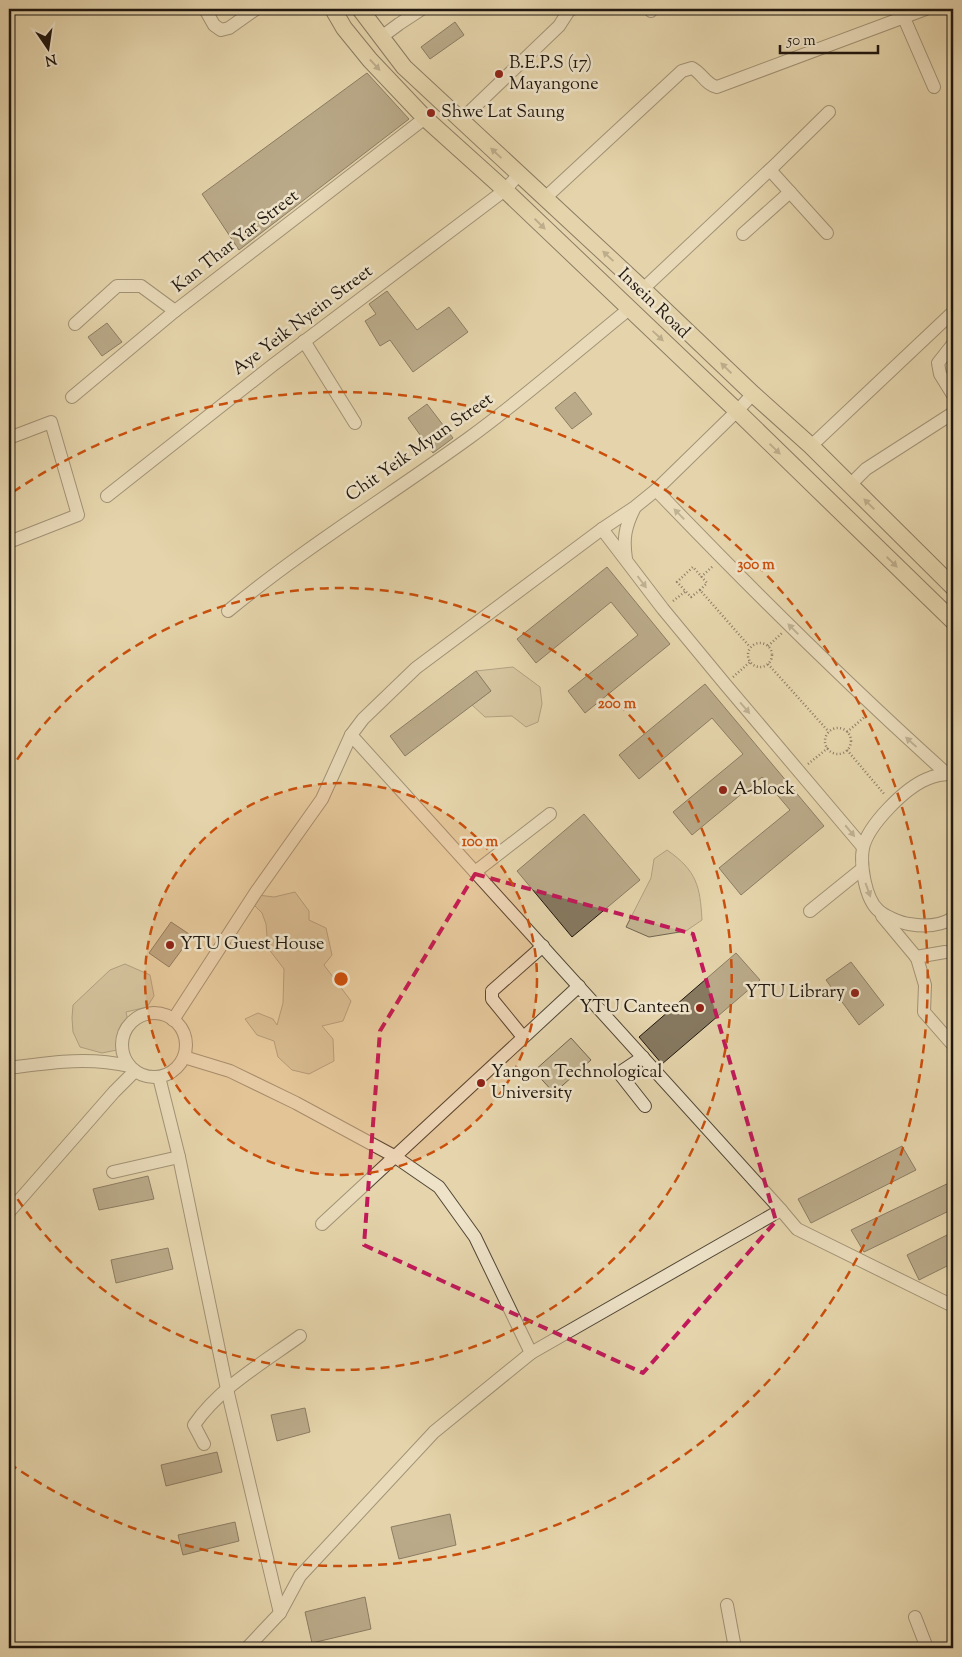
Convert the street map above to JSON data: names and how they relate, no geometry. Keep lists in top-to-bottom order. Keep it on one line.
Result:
{"streets":{"main road":["Insein Road"],"street":["Kan Thar Yar Street","Aye Yeik Nyein Street","Chit Yeik Myun Street"]},"crossings":[["Kan Thar Yar Street","Insein Road"],["Insein Road","Aye Yeik Nyein Street"],["Insein Road","Chit Yeik Myun Street"]],"places":["B.E.P.S (17) Mayangone","Shwe Lat Saung","A-block","YTU Guest House","YTU Library","YTU Canteen","Yangon Technological University"],"scale_bar":"50 m","north":"bottom","rings":["300 m","200 m","100 m"]}
